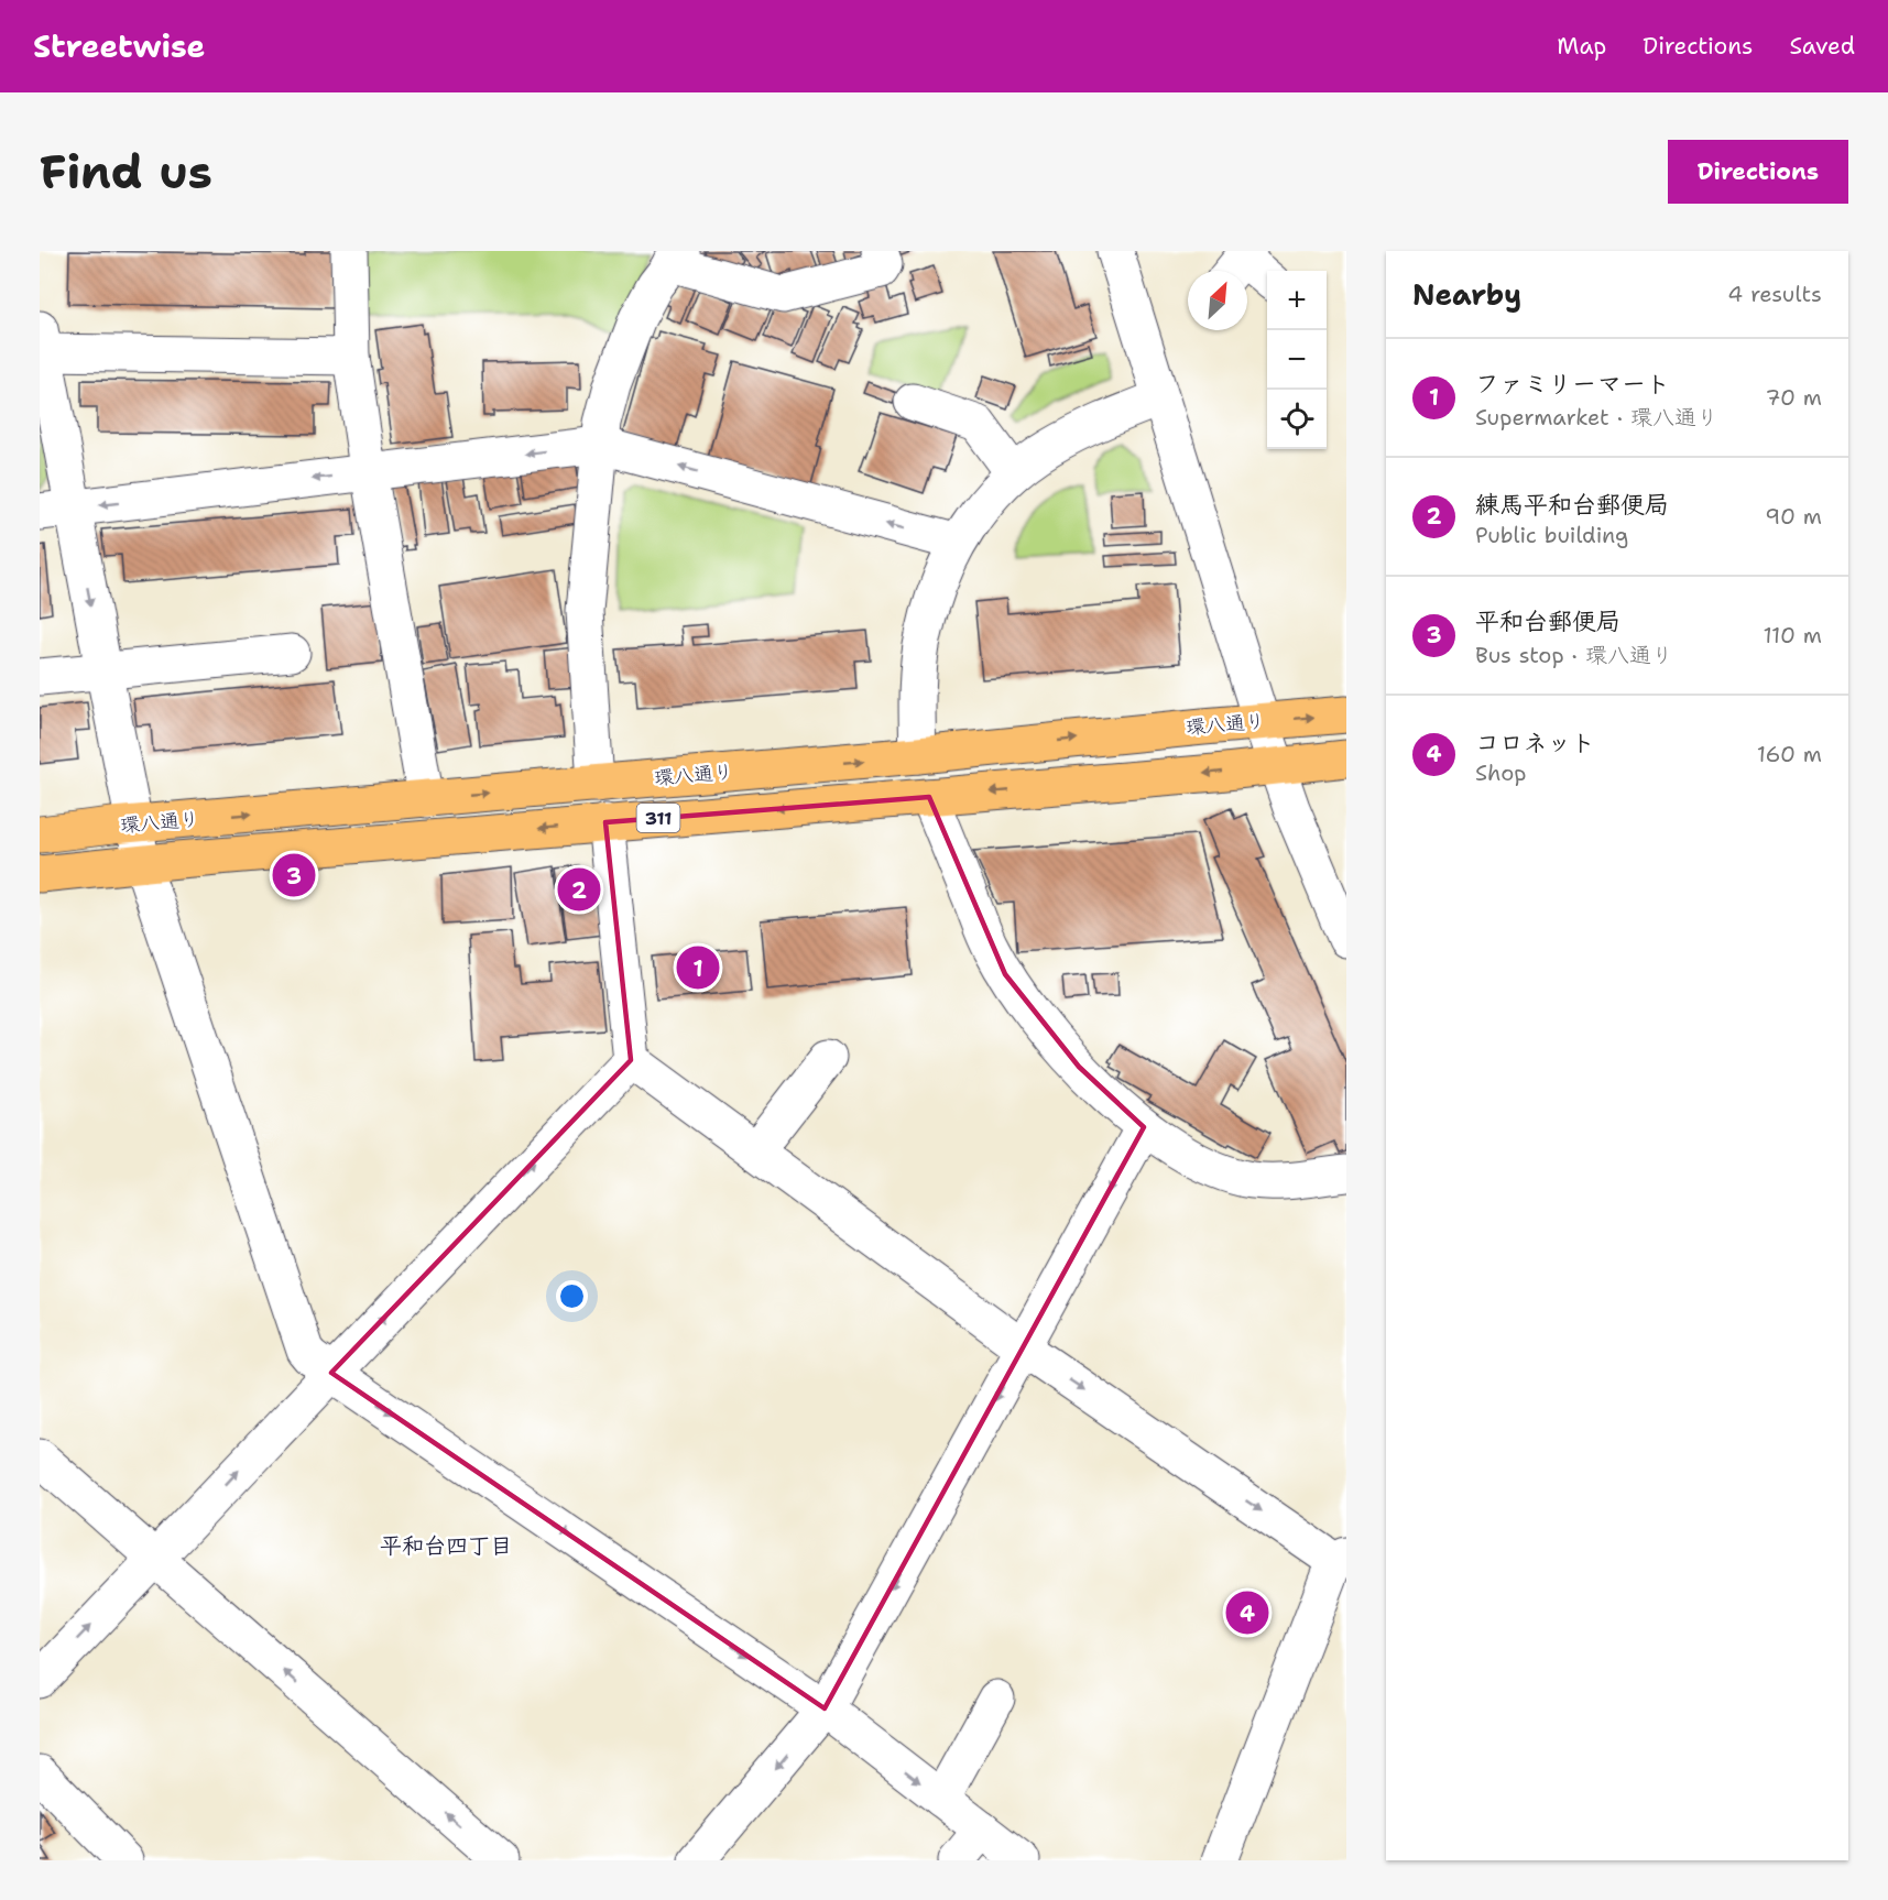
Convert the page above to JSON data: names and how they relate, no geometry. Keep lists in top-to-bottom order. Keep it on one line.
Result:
{"streets":{"main road":["環八通り","311"]},"districts":["平和台四丁目"],"north":"top right","page":{"header":"Streetwise","nav":["Map","Directions","Saved"],"buttons":"Directions","title":"Find us","heading":["Nearby","4 results"],"map_buttons":["+","−"],"list":[{"mark":"1","name":"ファミリーマート","note":"Supermarket · 環八通り","value":"70 m"},{"mark":"2","name":"練馬平和台郵便局","note":"Public building","value":"90 m"},{"mark":"3","name":"平和台郵便局","note":"Bus stop · 環八通り","value":"110 m"},{"mark":"4","name":"コロネット","note":"Shop","value":"160 m"}],"pins":["3","2","1","4"]}}
